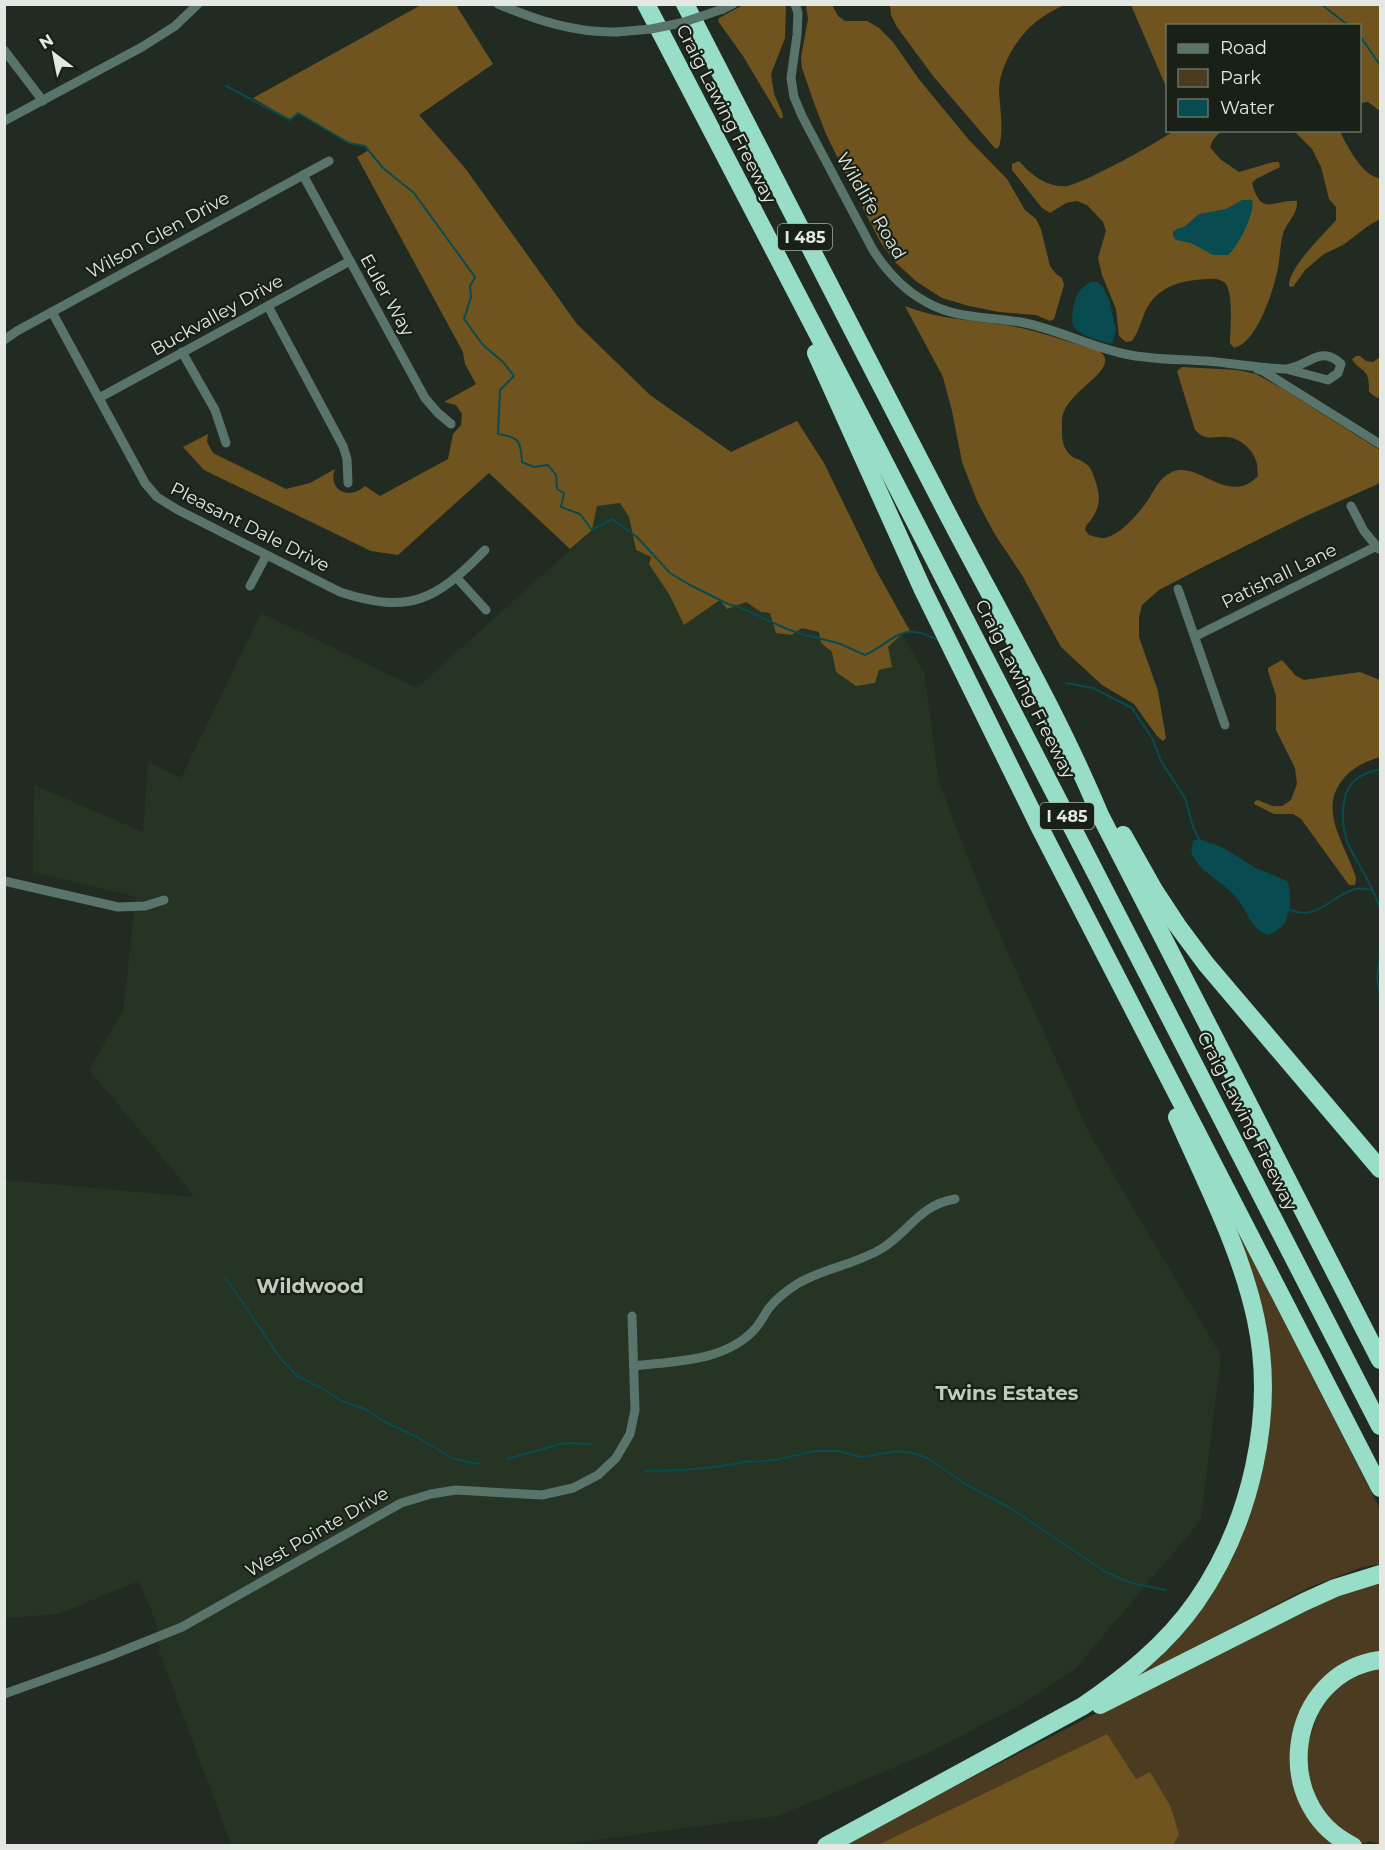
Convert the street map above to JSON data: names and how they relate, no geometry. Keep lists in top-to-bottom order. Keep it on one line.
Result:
{"streets":{"highway":["Craig Lawing Freeway","I 485"],"street":["Wildlife Road","Wilson Glen Drive","Euler Way","Buckvalley Drive","Pleasant Dale Drive","Patishall Lane","West Pointe Drive"]},"crossings":[["Wilson Glen Drive","Euler Way"],["Wilson Glen Drive","Pleasant Dale Drive"],["Euler Way","Buckvalley Drive"],["Buckvalley Drive","Pleasant Dale Drive"]],"districts":["Wildwood","Twins Estates"],"legend":["Road","Park","Water"],"north":"top left"}
